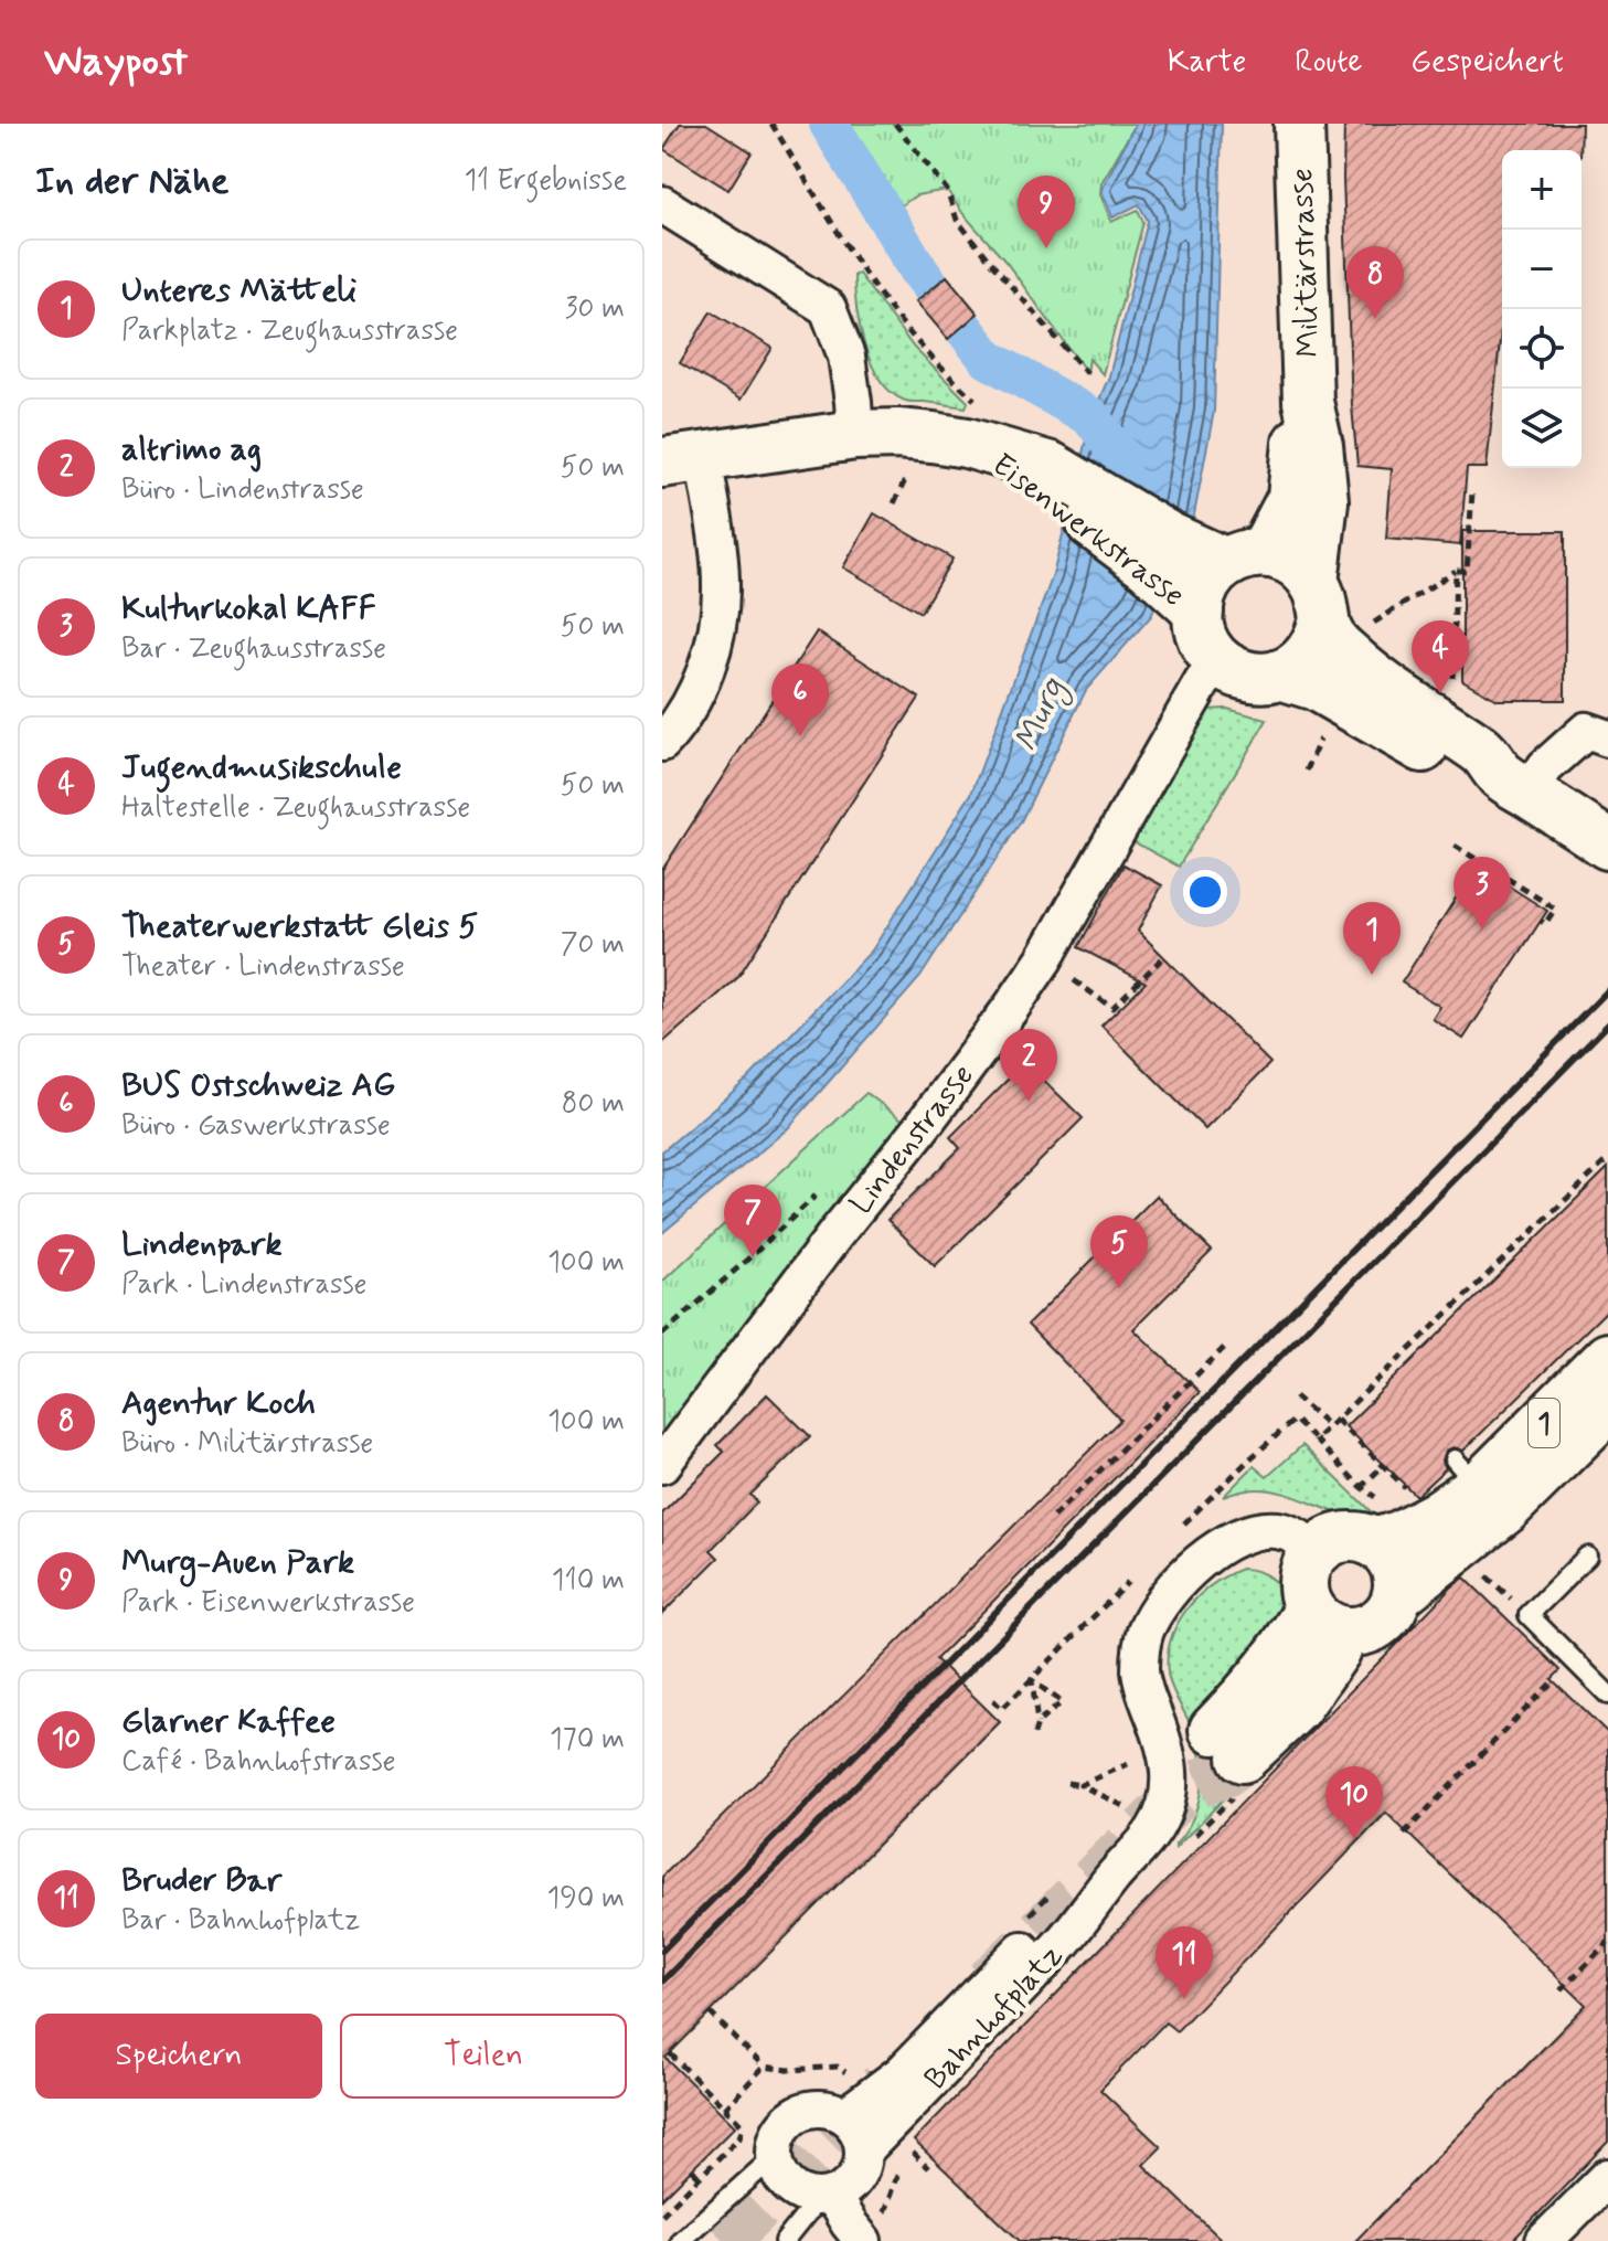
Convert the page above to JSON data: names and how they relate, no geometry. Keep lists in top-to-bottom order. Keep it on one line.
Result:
{"streets":{"main road":["Militärstrasse","Eisenwerkstrasse","1"],"street":["Lindenstrasse","Bahnhofplatz"]},"crossings":[["Militärstrasse","Eisenwerkstrasse"],["Militärstrasse","Lindenstrasse"],["Eisenwerkstrasse","Lindenstrasse"],["1","Bahnhofplatz"]],"water":["Murg"],"page":{"header":"Waypost","nav":["Karte","Route","Gespeichert"],"heading":["In der Nähe","11 Ergebnisse"],"map_buttons":["+","−"],"pins":["9","8","4","6","3","1","2","7","5","10","11"],"list":[{"mark":"1","name":"Unteres Mätteli","note":"Parkplatz · Zeughausstrasse","value":"30 m"},{"mark":"2","name":"altrimo ag","note":"Büro · Lindenstrasse","value":"50 m"},{"mark":"3","name":"Kulturkokal KAFF","note":"Bar · Zeughausstrasse","value":"50 m"},{"mark":"4","name":"Jugendmusikschule","note":"Haltestelle · Zeughausstrasse","value":"50 m"},{"mark":"5","name":"Theaterwerkstatt Gleis 5","note":"Theater · Lindenstrasse","value":"70 m"},{"mark":"6","name":"BUS Ostschweiz AG","note":"Büro · Gaswerkstrasse","value":"80 m"},{"mark":"7","name":"Lindenpark","note":"Park · Lindenstrasse","value":"100 m"},{"mark":"8","name":"Agentur Koch","note":"Büro · Militärstrasse","value":"100 m"},{"mark":"9","name":"Murg-Auen Park","note":"Park · Eisenwerkstrasse","value":"110 m"},{"mark":"10","name":"Glarner Kaffee","note":"Café · Bahnhofstrasse","value":"170 m"},{"mark":"11","name":"Bruder Bar","note":"Bar · Bahnhofplatz","value":"190 m"}],"buttons":["Speichern","Teilen"]}}
